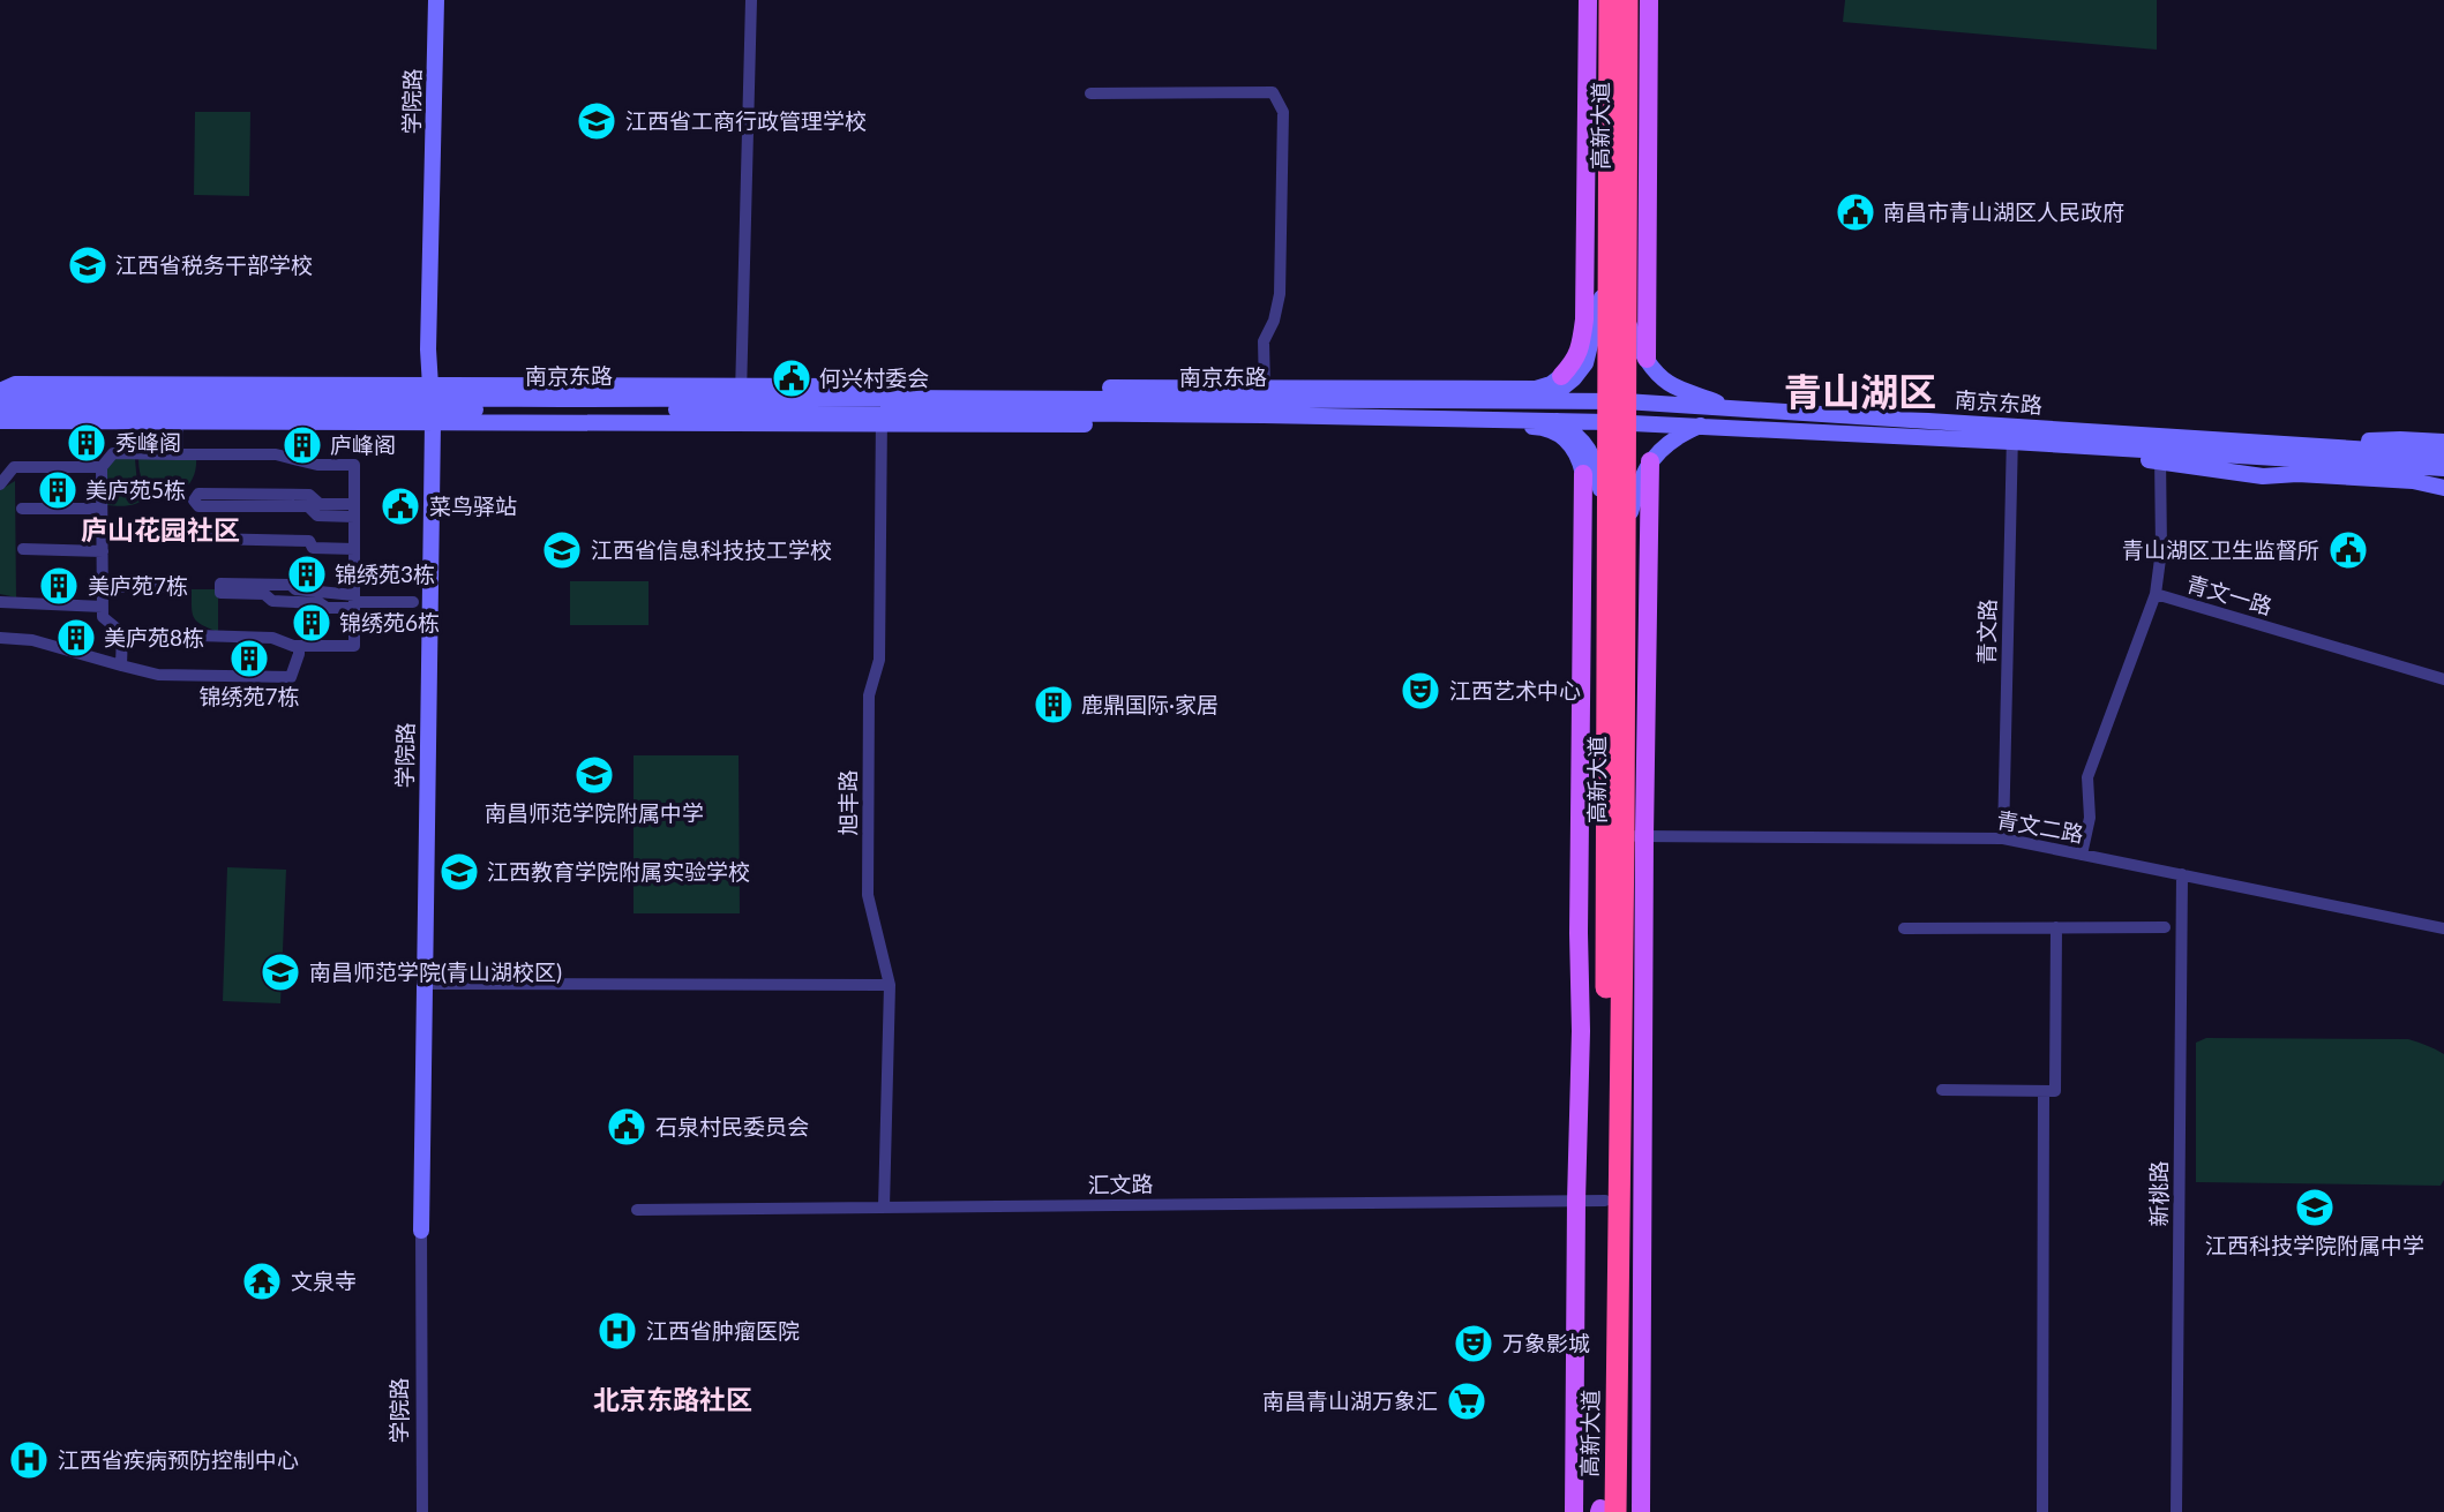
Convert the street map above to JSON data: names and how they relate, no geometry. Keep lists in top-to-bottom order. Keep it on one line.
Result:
{"streets":{"highway":["高新大道"],"main road":["学院路","南京东路"],"street":["青文一路","青文路","旭丰路","青文二路","汇文路","新桃路"]},"crossings":[["学院路","南京东路"],["高新大道","南京东路"],["高新大道","青文二路"],["高新大道","汇文路"],["南京东路","青文一路"],["南京东路","青文路"],["南京东路","旭丰路"],["青文路","青文二路"],["旭丰路","汇文路"],["青文二路","新桃路"]],"districts":["青山湖区","庐山花园社区","北京东路社区"],"places":{"school or university":["江西省工商行政管理学校","江西省税务干部学校","江西省信息科技技工学校","南昌师范学院附属中学","江西教育学院附属实验学校","南昌师范学院(青山湖校区)","江西科技学院附属中学"],"public building":["南昌市青山湖区人民政府","何兴村委会","菜鸟驿站","青山湖区卫生监督所","石泉村民委员会"],"building":["秀峰阁","庐峰阁","美庐苑5栋","锦绣苑3栋","美庐苑7栋","锦绣苑6栋","美庐苑8栋","锦绣苑7栋","鹿鼎国际·家居"],"theatre":["江西艺术中心","万象影城"],"temple":["文泉寺"],"hospital":["江西省肿瘤医院","江西省疾病预防控制中心"],"supermarket":["南昌青山湖万象汇"]}}
